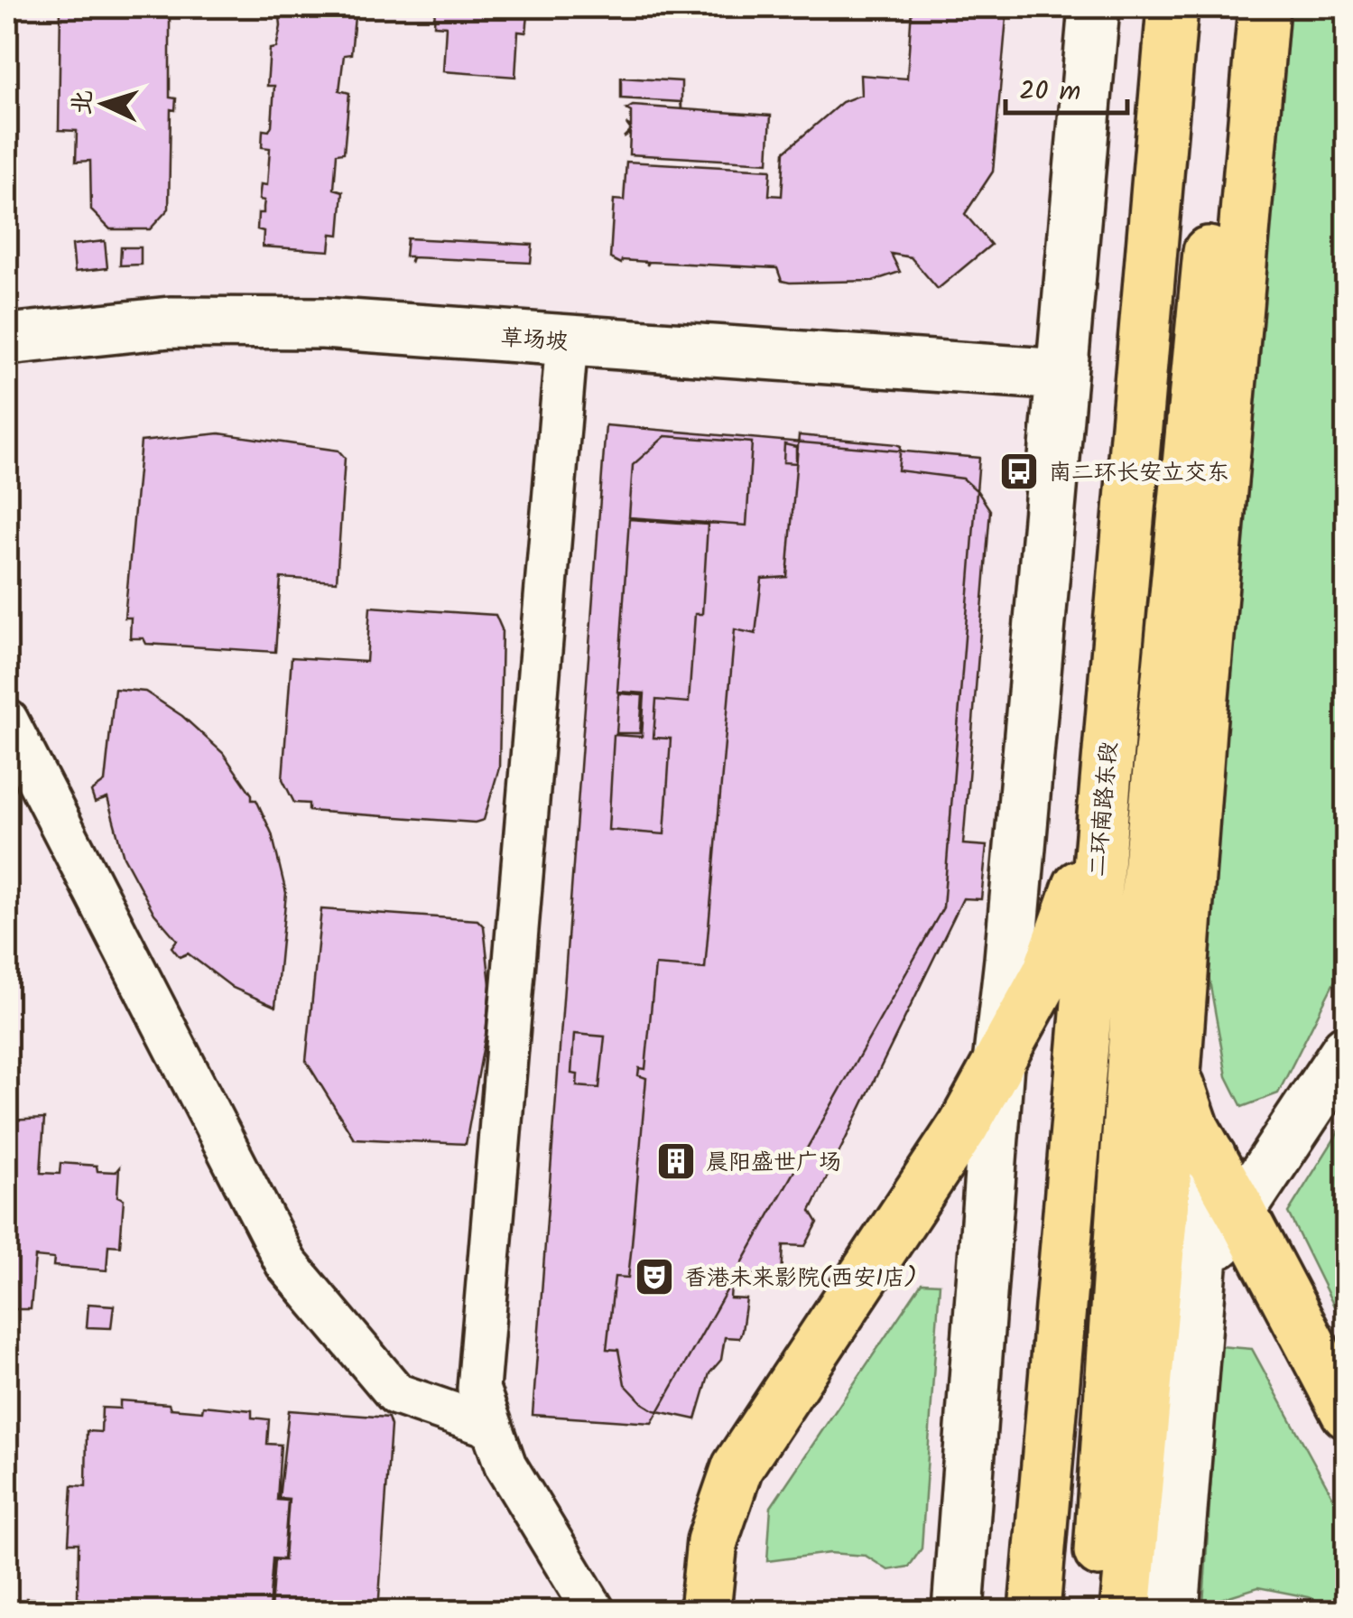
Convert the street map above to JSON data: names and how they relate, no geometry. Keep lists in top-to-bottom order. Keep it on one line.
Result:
{"streets":{"highway":["二环南路东段"],"main road":["草场坡"]},"places":{"bus stop":["南二环长安立交东"],"building":["晨阳盛世广场"],"theatre":["香港未来影院(西安1店)"]},"scale_bar":"20 m","north":"left"}
